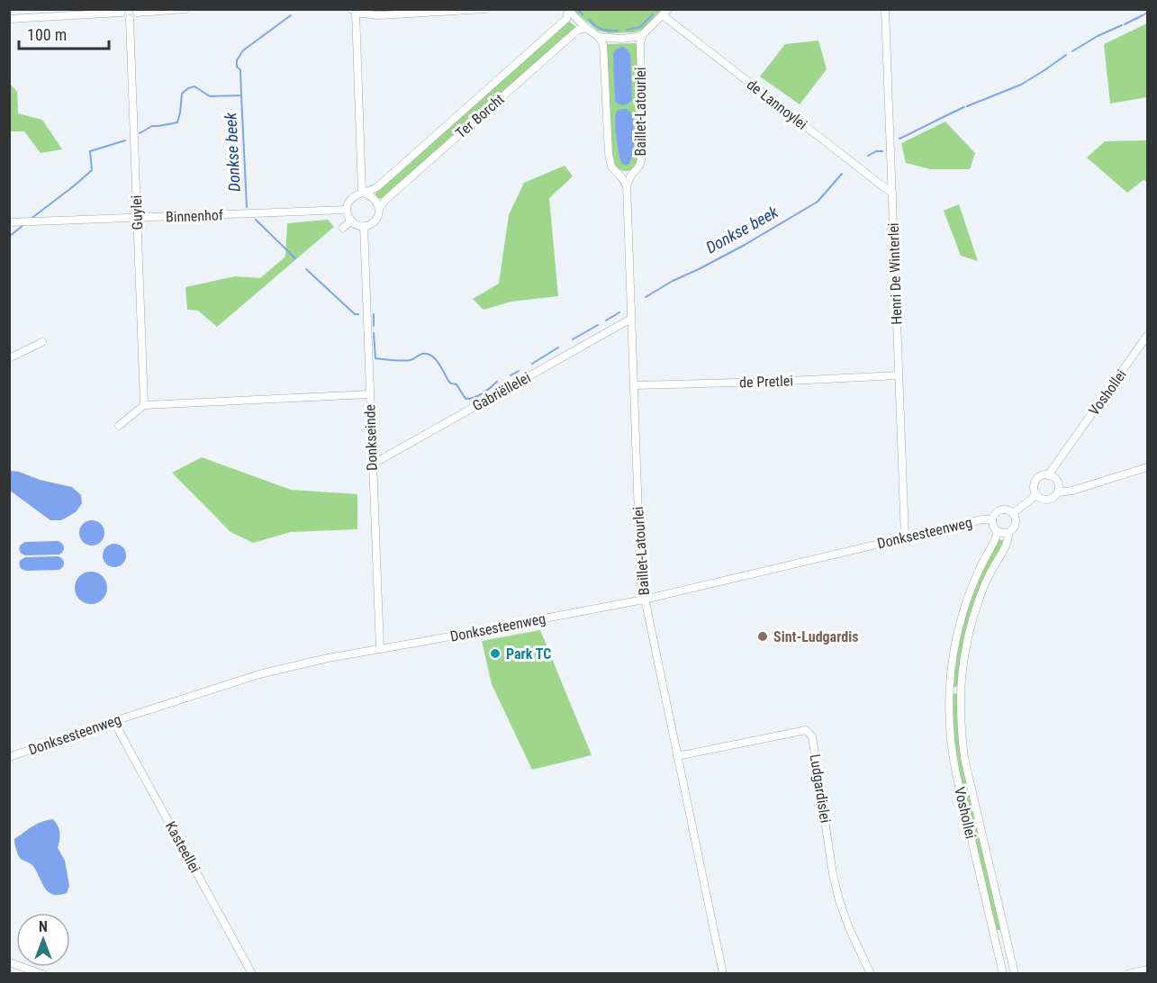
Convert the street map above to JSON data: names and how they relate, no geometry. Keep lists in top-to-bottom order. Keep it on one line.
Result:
{"streets":{"street":["de Lannoylei","Baillet-Latourlei","Ter Borcht","Guylei","Binnenhof","Henri De Winterlei","de Pretlei","Gabriëllelei","Voshollei","Donkseinde","Donksesteenweg","Ludgardislei","Kasteellei"]},"crossings":[["de Lannoylei","Henri De Winterlei"],["Baillet-Latourlei","de Pretlei"],["Baillet-Latourlei","Gabriëllelei"],["Baillet-Latourlei","Donksesteenweg"],["Baillet-Latourlei","Ludgardislei"],["Ter Borcht","Binnenhof"],["Ter Borcht","Donkseinde"],["Guylei","Binnenhof"],["Binnenhof","Donkseinde"],["Henri De Winterlei","de Pretlei"],["Henri De Winterlei","Donksesteenweg"],["Gabriëllelei","Donkseinde"],["Voshollei","Donksesteenweg"],["Donkseinde","Donksesteenweg"],["Donksesteenweg","Kasteellei"]],"water":["Donkse beek"],"places":["Sint-Ludgardis","Park TC"],"scale_bar":"100 m","north":"top"}
